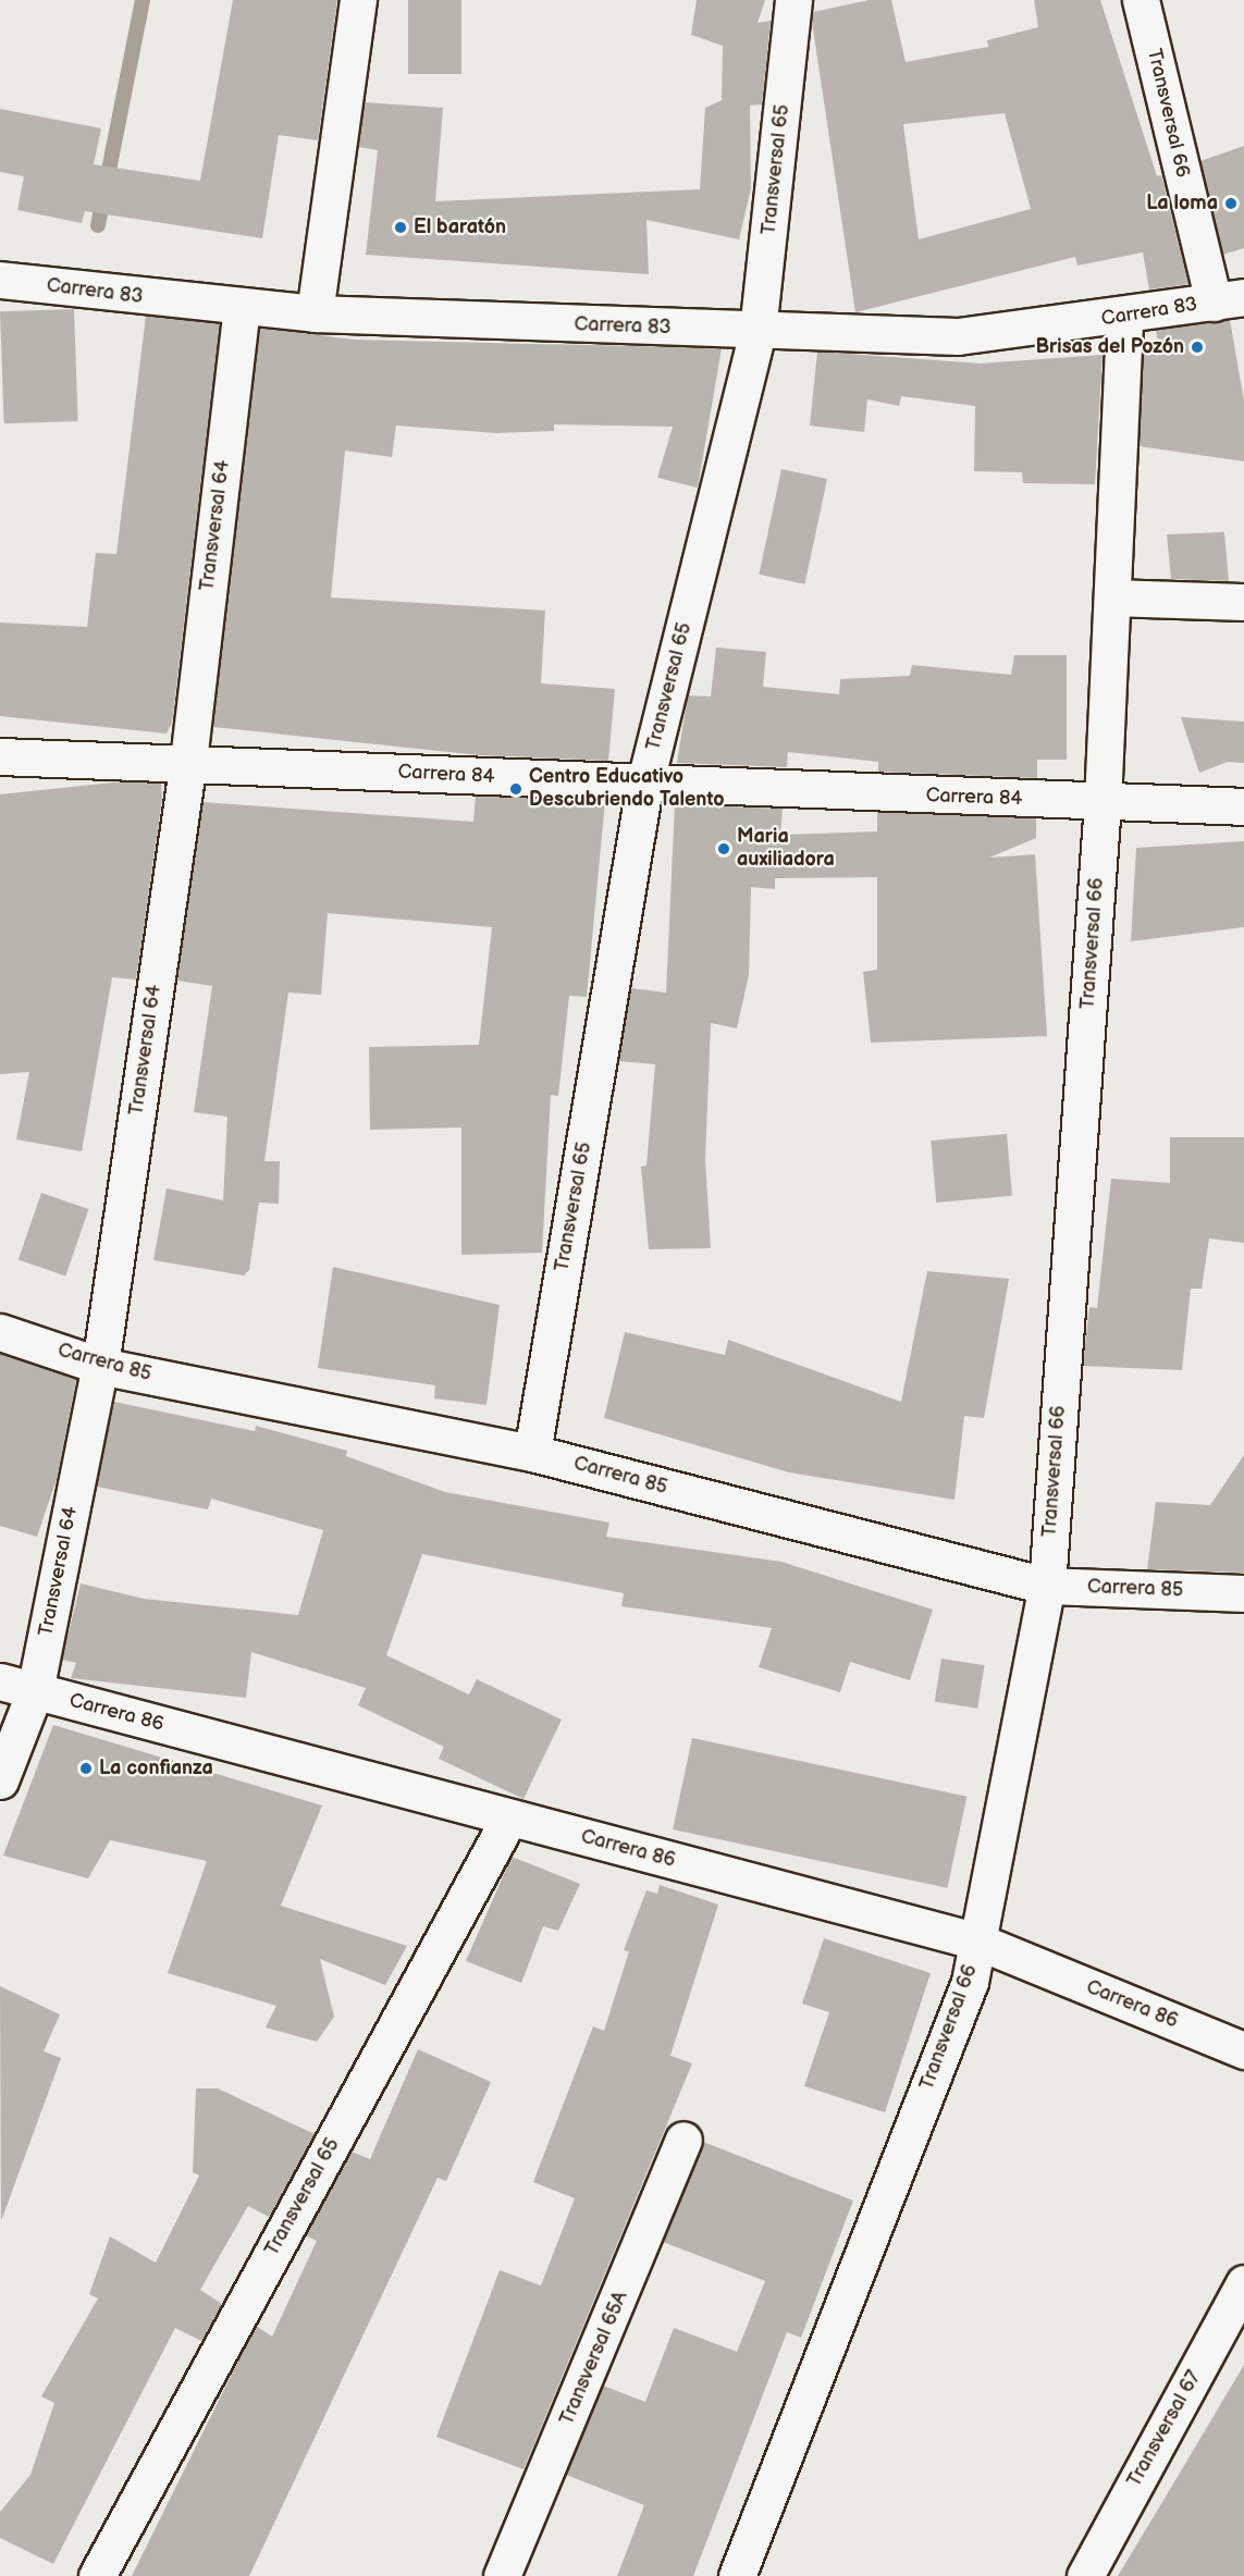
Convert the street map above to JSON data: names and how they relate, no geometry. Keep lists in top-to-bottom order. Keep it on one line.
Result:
{"streets":{"street":["Transversal 66","Transversal 65","Carrera 83","Transversal 64","Carrera 84","Carrera 85","Carrera 86","Transversal 65A","Transversal 67"]},"crossings":[["Transversal 66","Carrera 83"],["Transversal 66","Carrera 84"],["Transversal 66","Carrera 85"],["Transversal 66","Carrera 86"],["Transversal 65","Carrera 83"],["Transversal 65","Carrera 84"],["Transversal 65","Carrera 85"],["Transversal 65","Carrera 86"],["Carrera 83","Transversal 64"],["Transversal 64","Carrera 84"],["Transversal 64","Carrera 85"],["Transversal 64","Carrera 86"]],"places":["La loma","El baratón","Brisas del Pozón","Centro Educativo Descubriendo Talento","Maria auxiliadora","La confianza"]}
